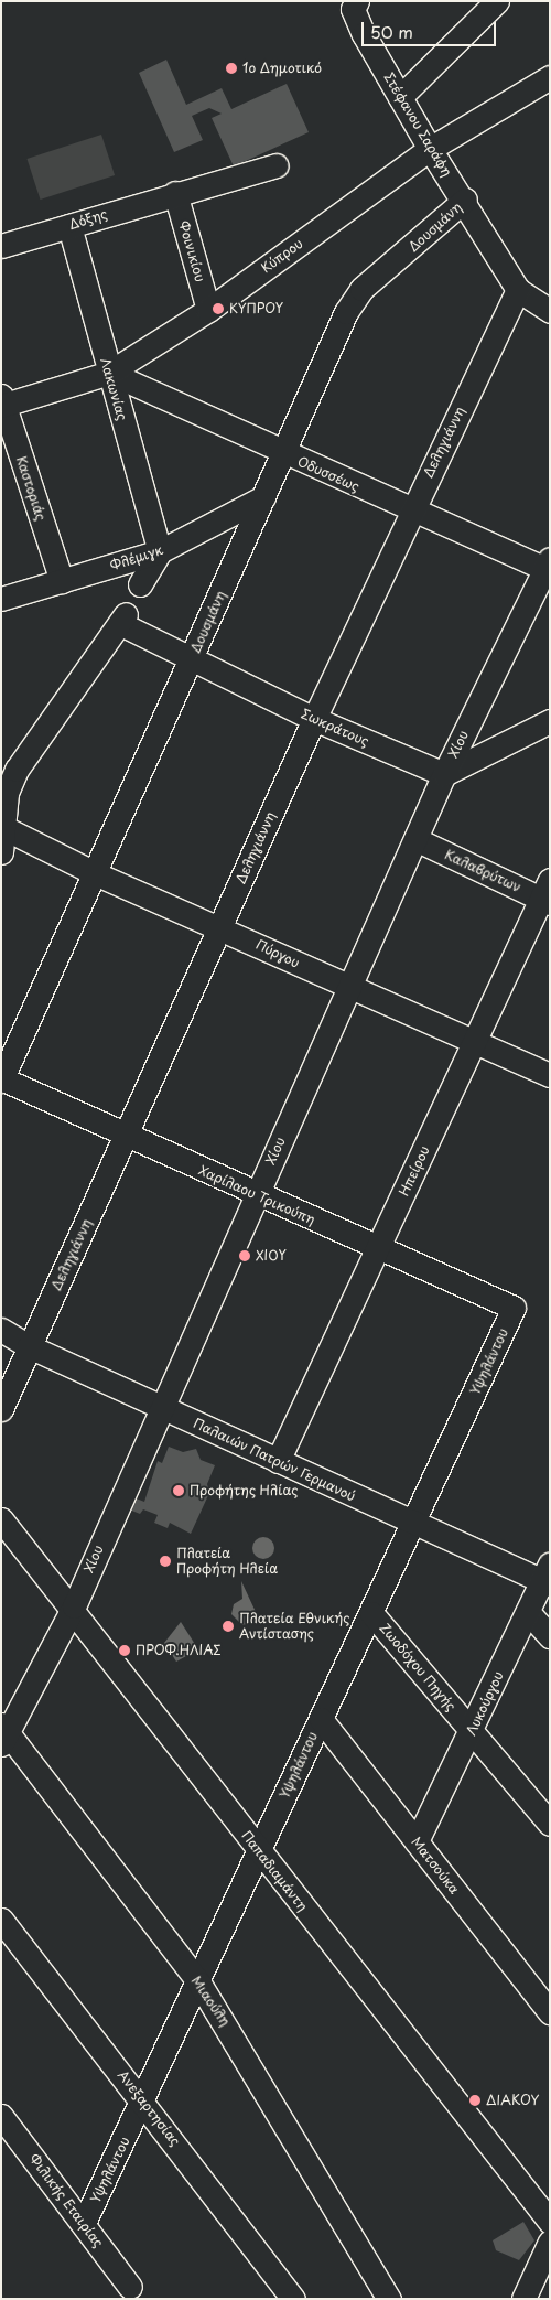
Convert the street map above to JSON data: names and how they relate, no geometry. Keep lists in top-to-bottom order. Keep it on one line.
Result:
{"streets":{"street":["Στέφανου Σαράφη","Δόξης","Δουσμάνη","Φοινικίου","Κύπρου","Λακωνίας","Δεληγιάννη","Οδυσσέως","Καστοριάς","Φλέμιγκ","Σωκράτους","Χίου","Καλαβρύτων","Πύργου","Ηπείρου","Χαρίλαου Τρικούπη","Υψηλάντου","Παλαιών Πατρών Γερμανού","Ζωοδόχου Πηγής","Λυκούργου","Ματσούκα","Παπαδιαμάντη","Μιαούλη","Ανεξαρτησίας","Φιλικής Εταιρίας"]},"crossings":[["Στέφανου Σαράφη","Δουσμάνη"],["Στέφανου Σαράφη","Κύπρου"],["Στέφανου Σαράφη","Δεληγιάννη"],["Δόξης","Φοινικίου"],["Δόξης","Λακωνίας"],["Δουσμάνη","Οδυσσέως"],["Δουσμάνη","Φλέμιγκ"],["Δουσμάνη","Σωκράτους"],["Δουσμάνη","Πύργου"],["Δουσμάνη","Χαρίλαου Τρικούπη"],["Φοινικίου","Κύπρου"],["Κύπρου","Λακωνίας"],["Κύπρου","Οδυσσέως"],["Κύπρου","Καστοριάς"],["Λακωνίας","Οδυσσέως"],["Λακωνίας","Φλέμιγκ"],["Δεληγιάννη","Οδυσσέως"],["Δεληγιάννη","Σωκράτους"],["Δεληγιάννη","Πύργου"],["Δεληγιάννη","Χαρίλαου Τρικούπη"],["Δεληγιάννη","Παλαιών Πατρών Γερμανού"],["Οδυσσέως","Χίου"],["Καστοριάς","Φλέμιγκ"],["Σωκράτους","Χίου"],["Σωκράτους","Πύργου"],["Χίου","Καλαβρύτων"],["Χίου","Πύργου"],["Χίου","Χαρίλαου Τρικούπη"],["Χίου","Παλαιών Πατρών Γερμανού"],["Χίου","Παπαδιαμάντη"],["Χίου","Μιαούλη"],["Καλαβρύτων","Ηπείρου"],["Πύργου","Ηπείρου"],["Ηπείρου","Χαρίλαου Τρικούπη"],["Ηπείρου","Παλαιών Πατρών Γερμανού"],["Χαρίλαου Τρικούπη","Υψηλάντου"],["Υψηλάντου","Παλαιών Πατρών Γερμανού"],["Υψηλάντου","Ζωοδόχου Πηγής"],["Υψηλάντου","Ματσούκα"],["Υψηλάντου","Παπαδιαμάντη"],["Υψηλάντου","Μιαούλη"],["Υψηλάντου","Ανεξαρτησίας"],["Υψηλάντου","Φιλικής Εταιρίας"],["Παλαιών Πατρών Γερμανού","Λυκούργου"],["Ζωοδόχου Πηγής","Λυκούργου"],["Λυκούργου","Ματσούκα"]],"places":["1ο Δημοτικό","ΚΥΠΡΟΥ","ΧΙΟΥ","Προφήτης Ηλίας","Πλατεία Προφήτη Ηλεία","Πλατεία Εθνικής Αντίστασης","ΠΡΟΦ.ΗΛΙΑΣ","ΔΙΑΚΟΥ"],"scale_bar":"50 m"}
